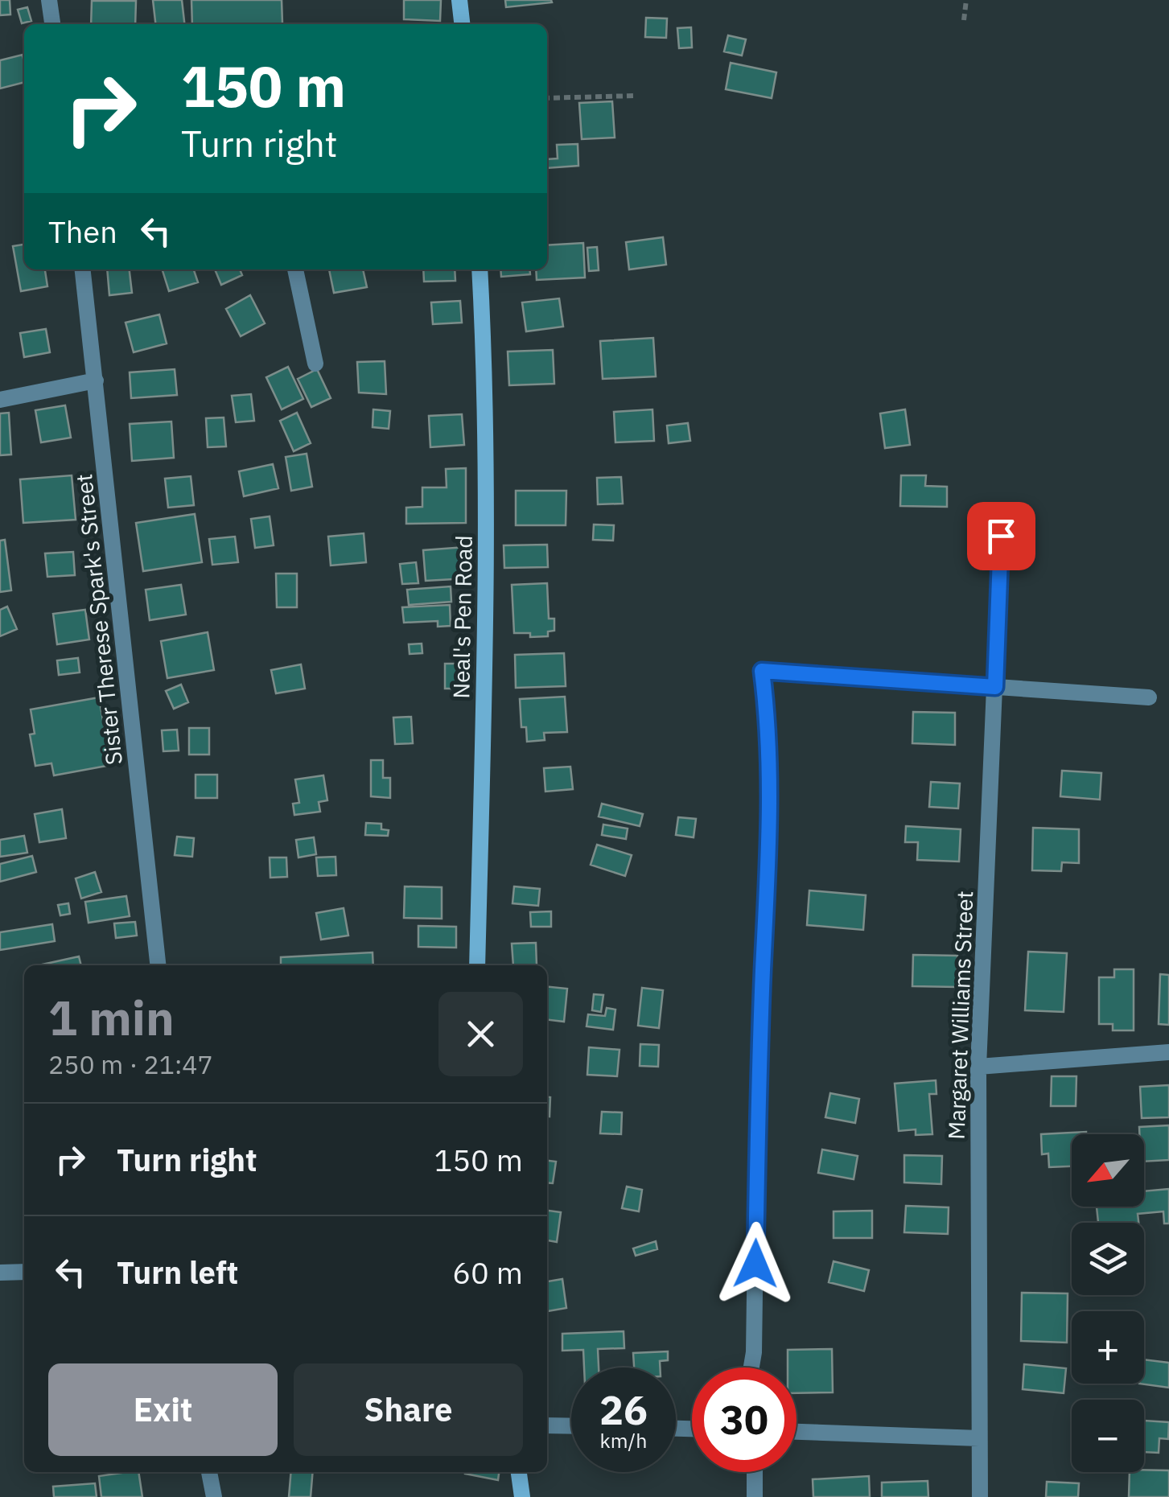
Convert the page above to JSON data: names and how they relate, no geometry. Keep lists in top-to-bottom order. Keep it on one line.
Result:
{"streets":{"street":["Neal's Pen Road","Sister Therese Spark's Street","Margaret Williams Street"]},"north":"bottom left","page":{"turn":["150 m","Turn right"],"then":"Then","heading":["1 min","250 m · 21:47"],"list":[{"name":"Turn right","value":"150 m"},{"name":"Turn left","value":"60 m"}],"map_buttons":["+","−"],"buttons":["Exit","Share"],"speed":"26 km/h","limit":"30"}}
